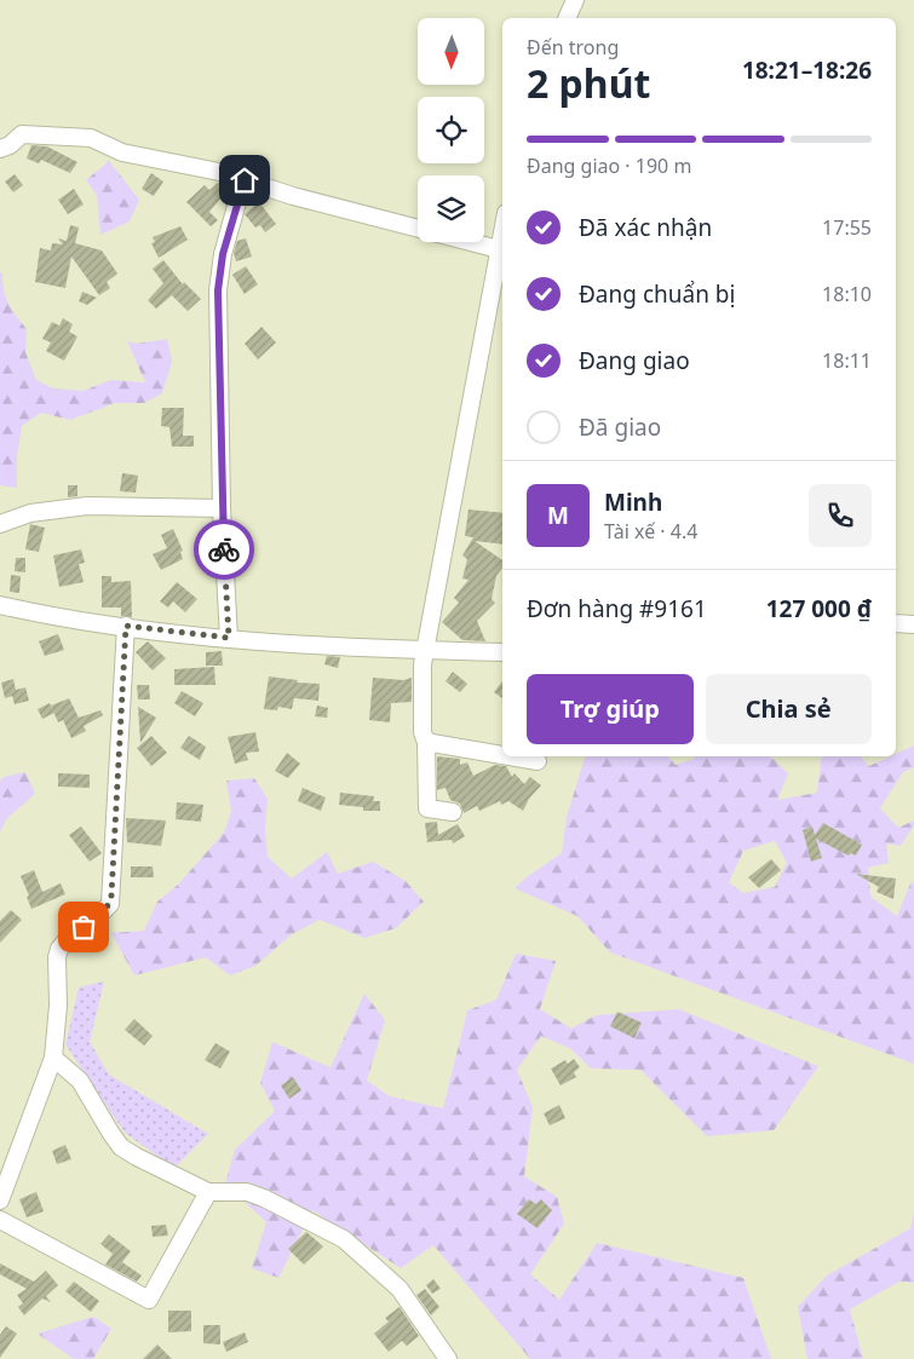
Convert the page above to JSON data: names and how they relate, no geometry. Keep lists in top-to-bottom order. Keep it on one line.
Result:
{"north":"bottom","page":{"heading":["2 phút","Đến trong","18:21–18:26"],"panel":["Minh","Tài xế · 4.4","Đơn hàng #9161","127 000 ₫"],"bar":"Đang giao · 190 m","list":[["Đã xác nhận","17:55"],["Đang chuẩn bị","18:10"],["Đang giao","18:11"],"Đã giao"],"round":"M","buttons":["Trợ giúp","Chia sẻ"]}}
